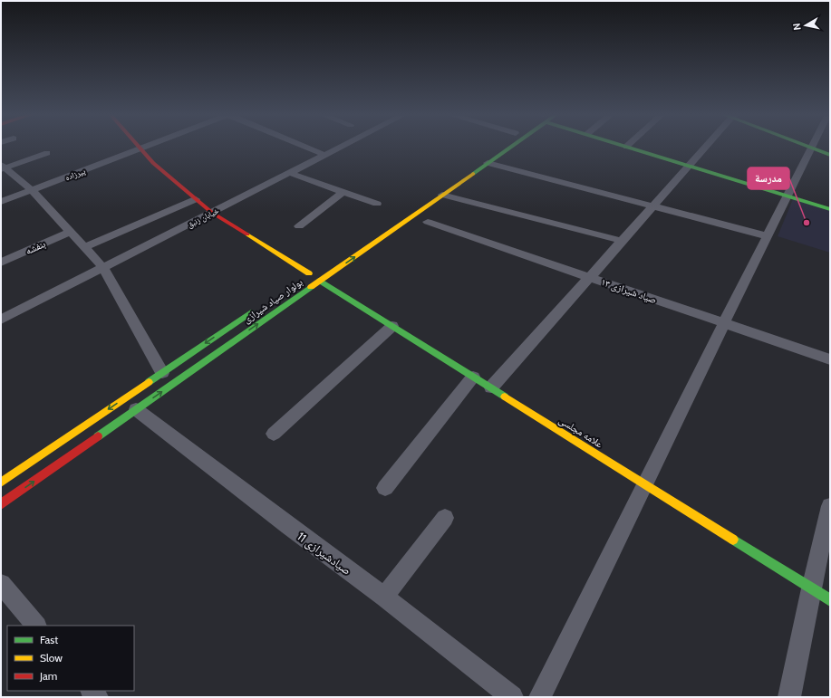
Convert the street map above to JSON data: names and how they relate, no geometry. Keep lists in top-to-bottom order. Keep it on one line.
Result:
{"streets":{"street":["پیرزاده","خیابان زنبق","بنفشه","صیاد شیرازی ۱۳","بولوار صیاد شیرازی","علامه مجلسی","صیادشیرازی 11"]},"crossings":[["پیرزاده","علامه مجلسی"],["خیابان زنبق","علامه مجلسی"],["بولوار صیاد شیرازی","علامه مجلسی"],["بولوار صیاد شیرازی","صیادشیرازی 11"]],"places":["مدرسة"],"legend":["Fast","Slow","Jam"],"north":"left"}
